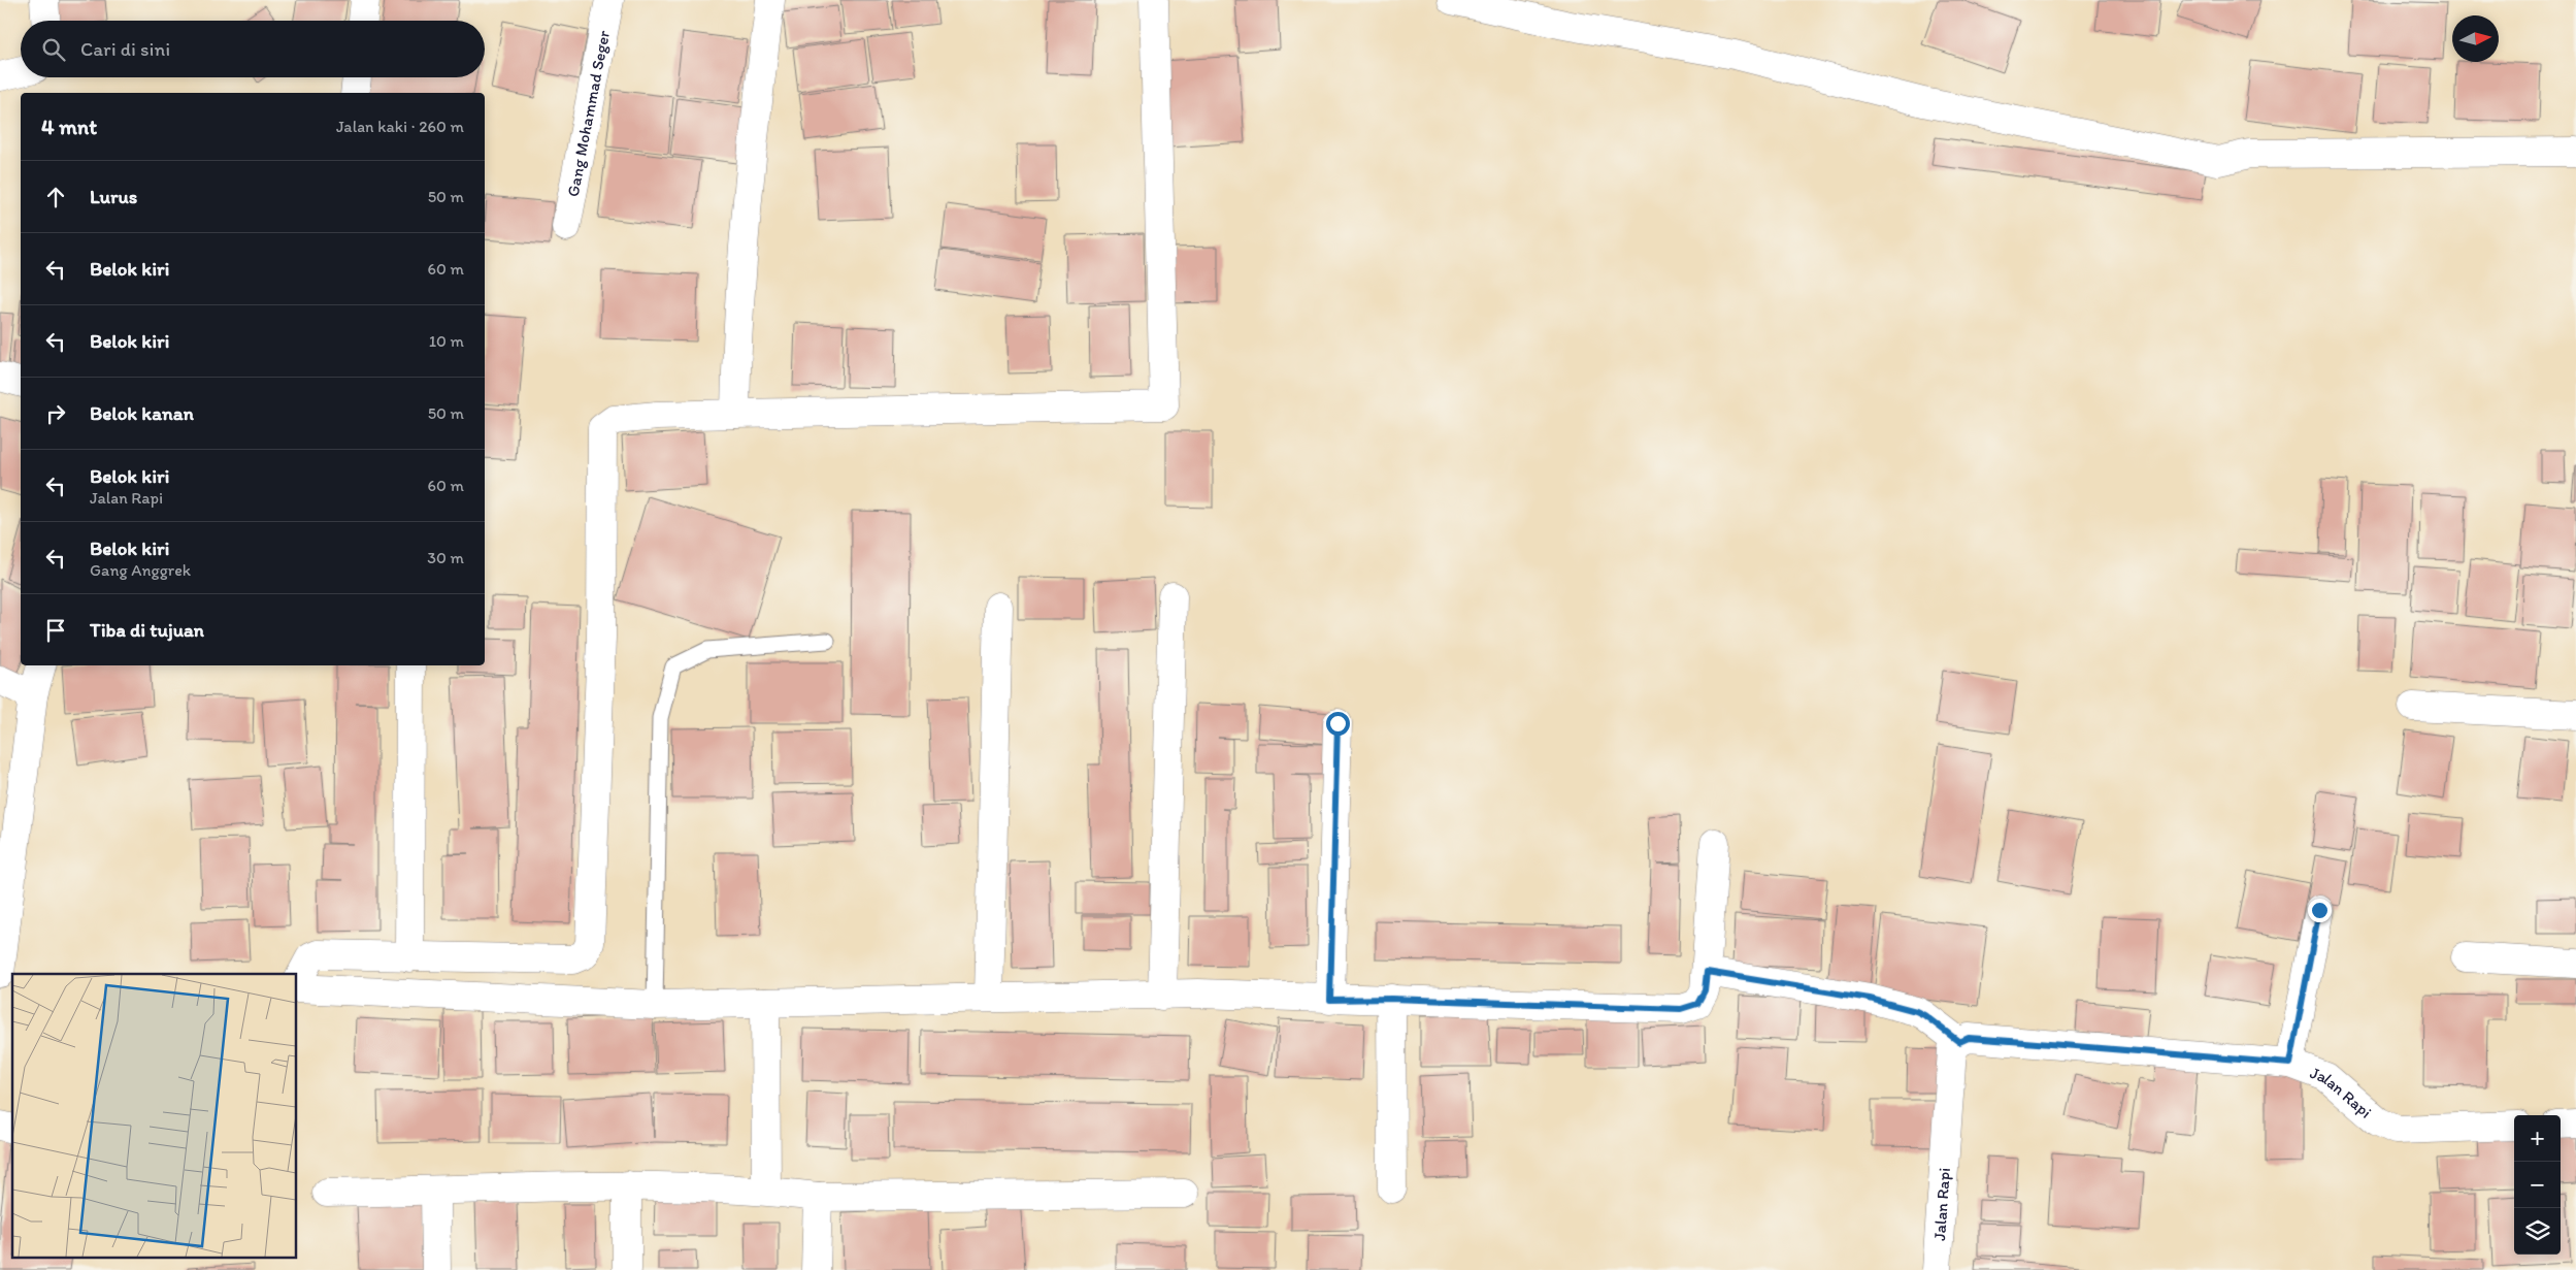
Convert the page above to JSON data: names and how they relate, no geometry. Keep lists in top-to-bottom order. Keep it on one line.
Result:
{"streets":{"street":["Gang Mohammad Seger","Jalan Rapi"]},"north":"right","page":{"search":"Cari di sini","heading":["4 mnt","Jalan kaki · 260 m"],"list":[["Lurus","50 m"],["Belok kiri","60 m"],["Belok kiri","10 m"],["Belok kanan","50 m"],["Belok kiri","Jalan Rapi","60 m"],["Belok kiri","Gang Anggrek","30 m"],"Tiba di tujuan"],"map_buttons":["+","−"]}}
